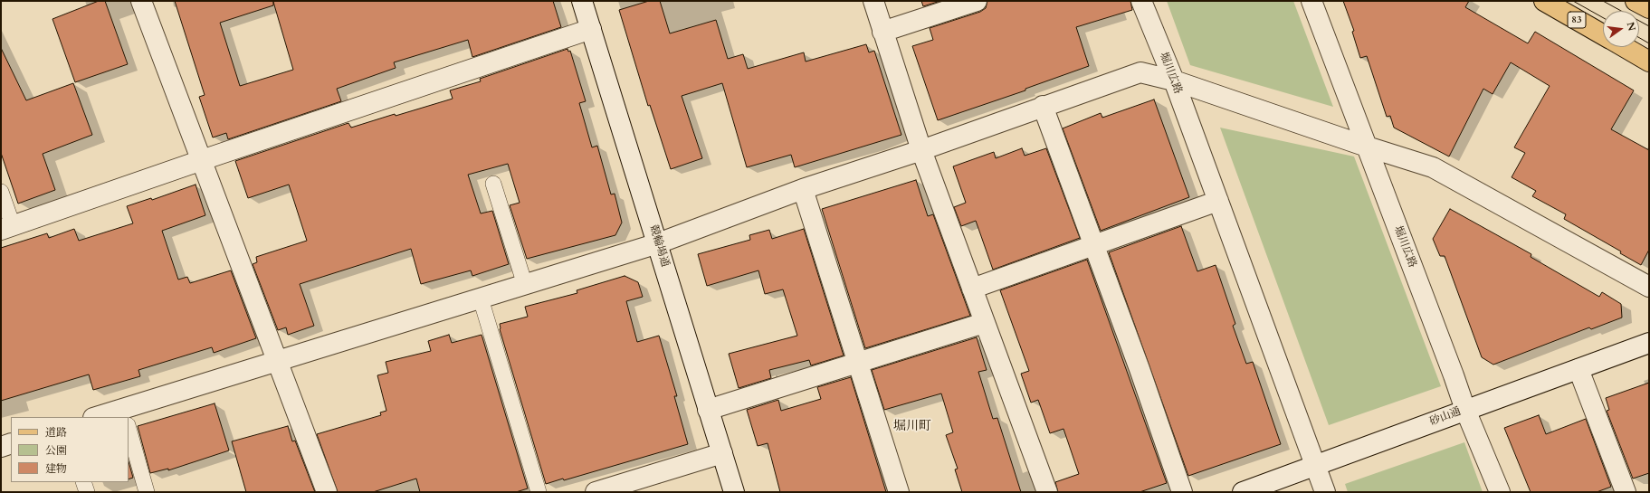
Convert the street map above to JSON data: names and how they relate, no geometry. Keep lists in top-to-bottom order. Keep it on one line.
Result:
{"streets":{"main road":["83"],"street":["堀川広路","競輪場通","砂山通"]},"crossings":[["堀川広路","砂山通"]],"districts":["堀川町"],"legend":["道路","公園","建物"],"north":"right"}
